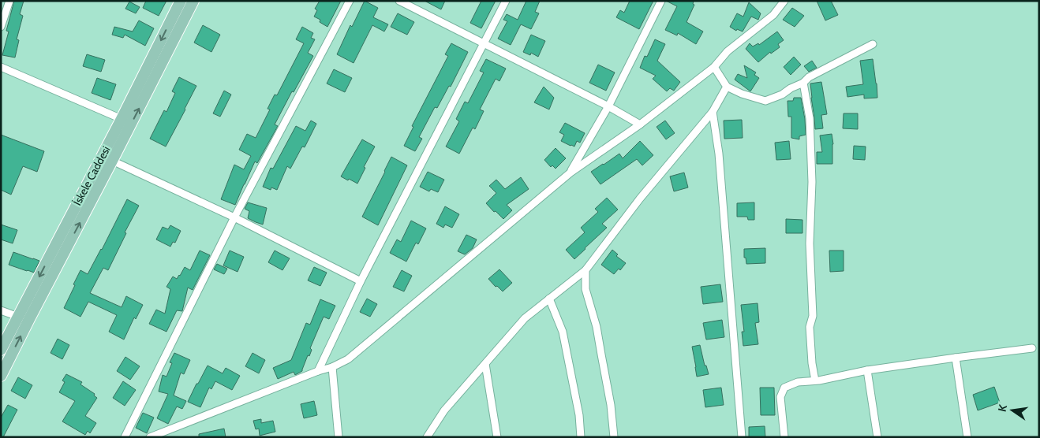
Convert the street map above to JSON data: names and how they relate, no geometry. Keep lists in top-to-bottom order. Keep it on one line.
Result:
{"streets":{"main road":["İskele Caddesi"]},"north":"left"}
